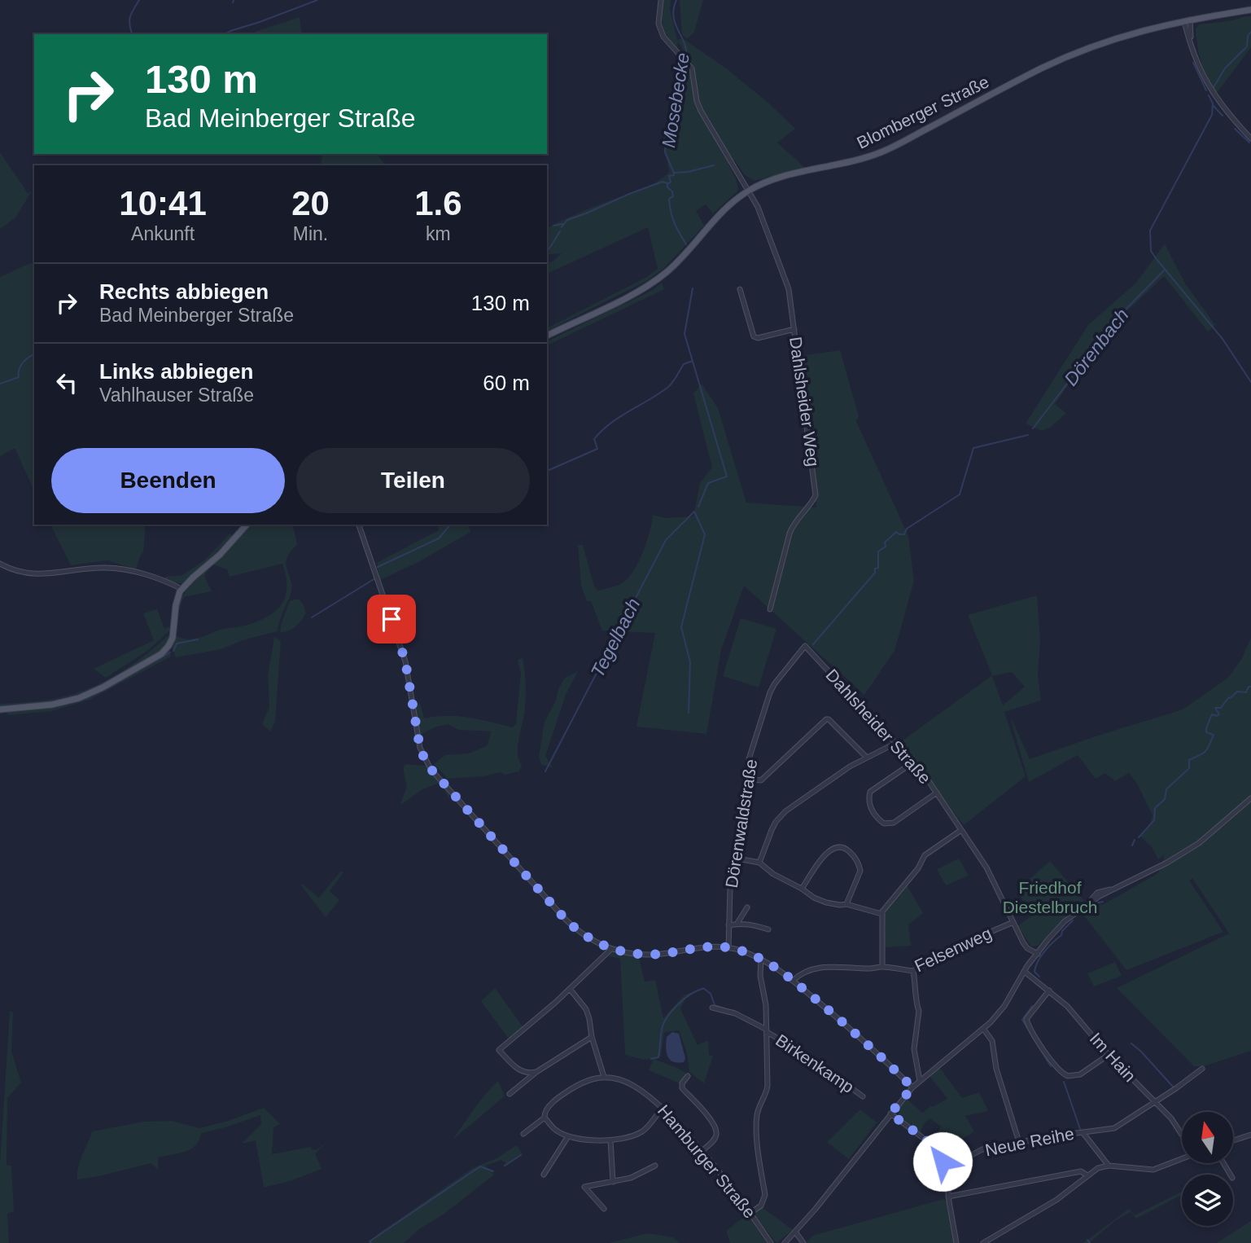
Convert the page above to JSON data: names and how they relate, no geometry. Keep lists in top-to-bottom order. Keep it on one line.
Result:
{"streets":{"main road":["Blomberger Straße"],"street":["Dahlsheider Weg","Dahlsheider Straße","Dörenwaldstraße","Felsenweg","Im Hain","Birkenkamp","Neue Reihe","Hamburger Straße"]},"crossings":[["Blomberger Straße","Dahlsheider Weg"],["Dahlsheider Straße","Dörenwaldstraße"],["Dahlsheider Straße","Felsenweg"],["Im Hain","Neue Reihe"]],"water":["Mosebecke","Dörenbach","Tegelbach"],"parks":["Friedhof Diestelbruch"],"north":"top","page":{"turn":["130 m","Bad Meinberger Straße"],"eta":["10:41","Ankunft","20","Min.","1.6","km"],"list":[{"name":"Rechts abbiegen","note":"Bad Meinberger Straße","value":"130 m"},{"name":"Links abbiegen","note":"Vahlhauser Straße","value":"60 m"}],"buttons":["Beenden","Teilen"]}}
